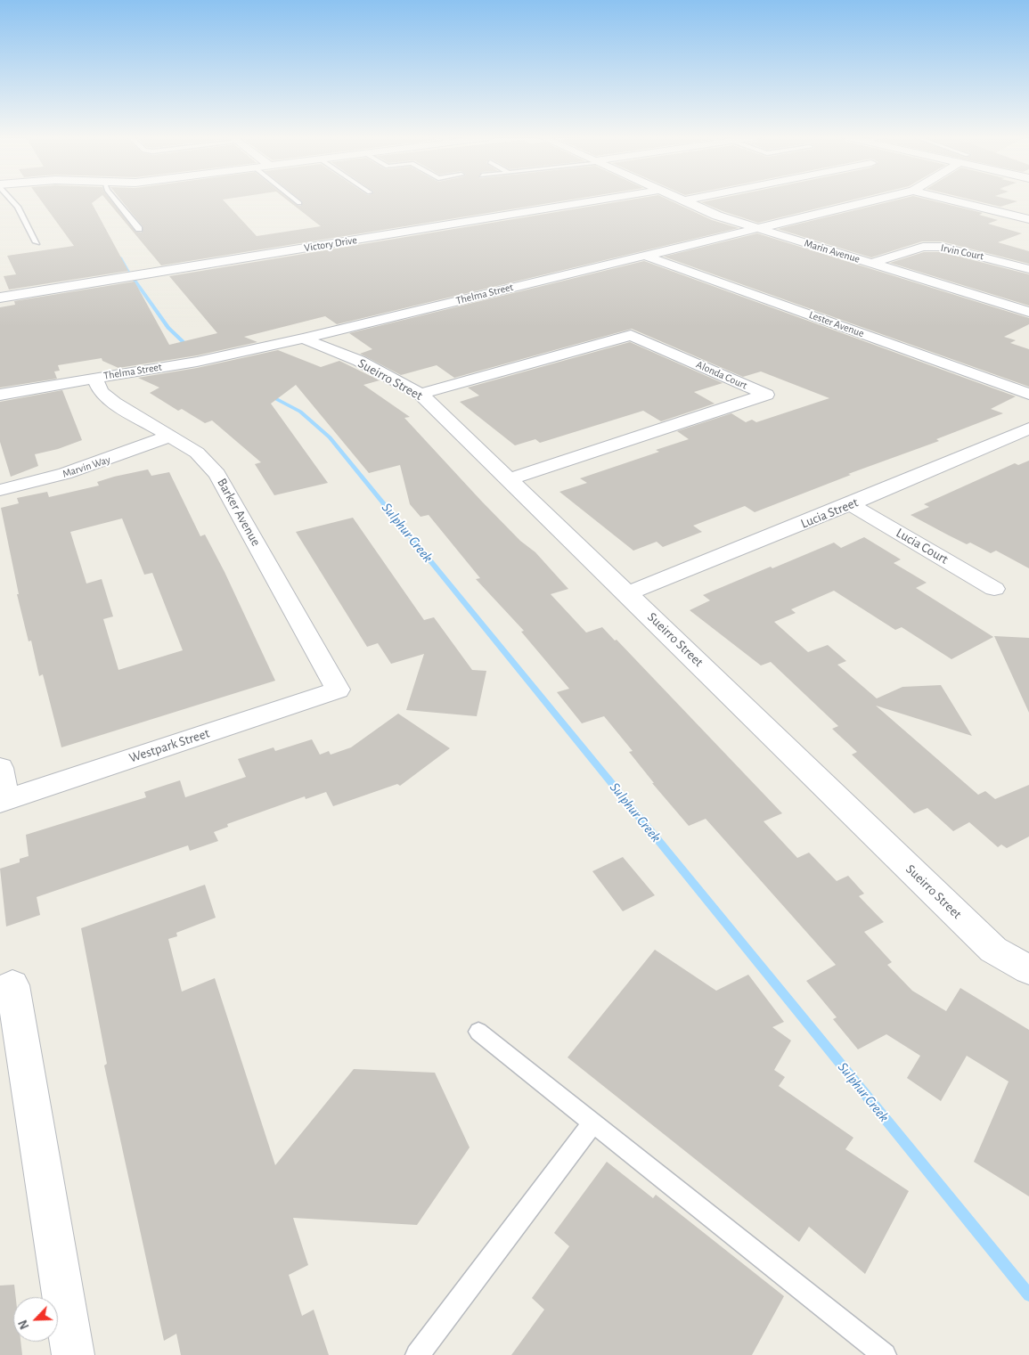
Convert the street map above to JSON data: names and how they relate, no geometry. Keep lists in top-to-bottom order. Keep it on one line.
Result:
{"streets":{"street":["Victory Drive","Marin Avenue","Irvin Court","Thelma Street","Lester Avenue","Alonda Court","Sueirro Street","Marvin Way","Barker Avenue","Lucia Street","Lucia Court","Westpark Street"]},"crossings":[["Marin Avenue","Irvin Court"],["Marin Avenue","Thelma Street"],["Thelma Street","Lester Avenue"],["Thelma Street","Sueirro Street"],["Thelma Street","Barker Avenue"],["Alonda Court","Sueirro Street"],["Sueirro Street","Lucia Street"],["Marvin Way","Barker Avenue"],["Barker Avenue","Westpark Street"],["Lucia Street","Lucia Court"]],"water":["Sulphur Creek"],"north":"bottom left"}
